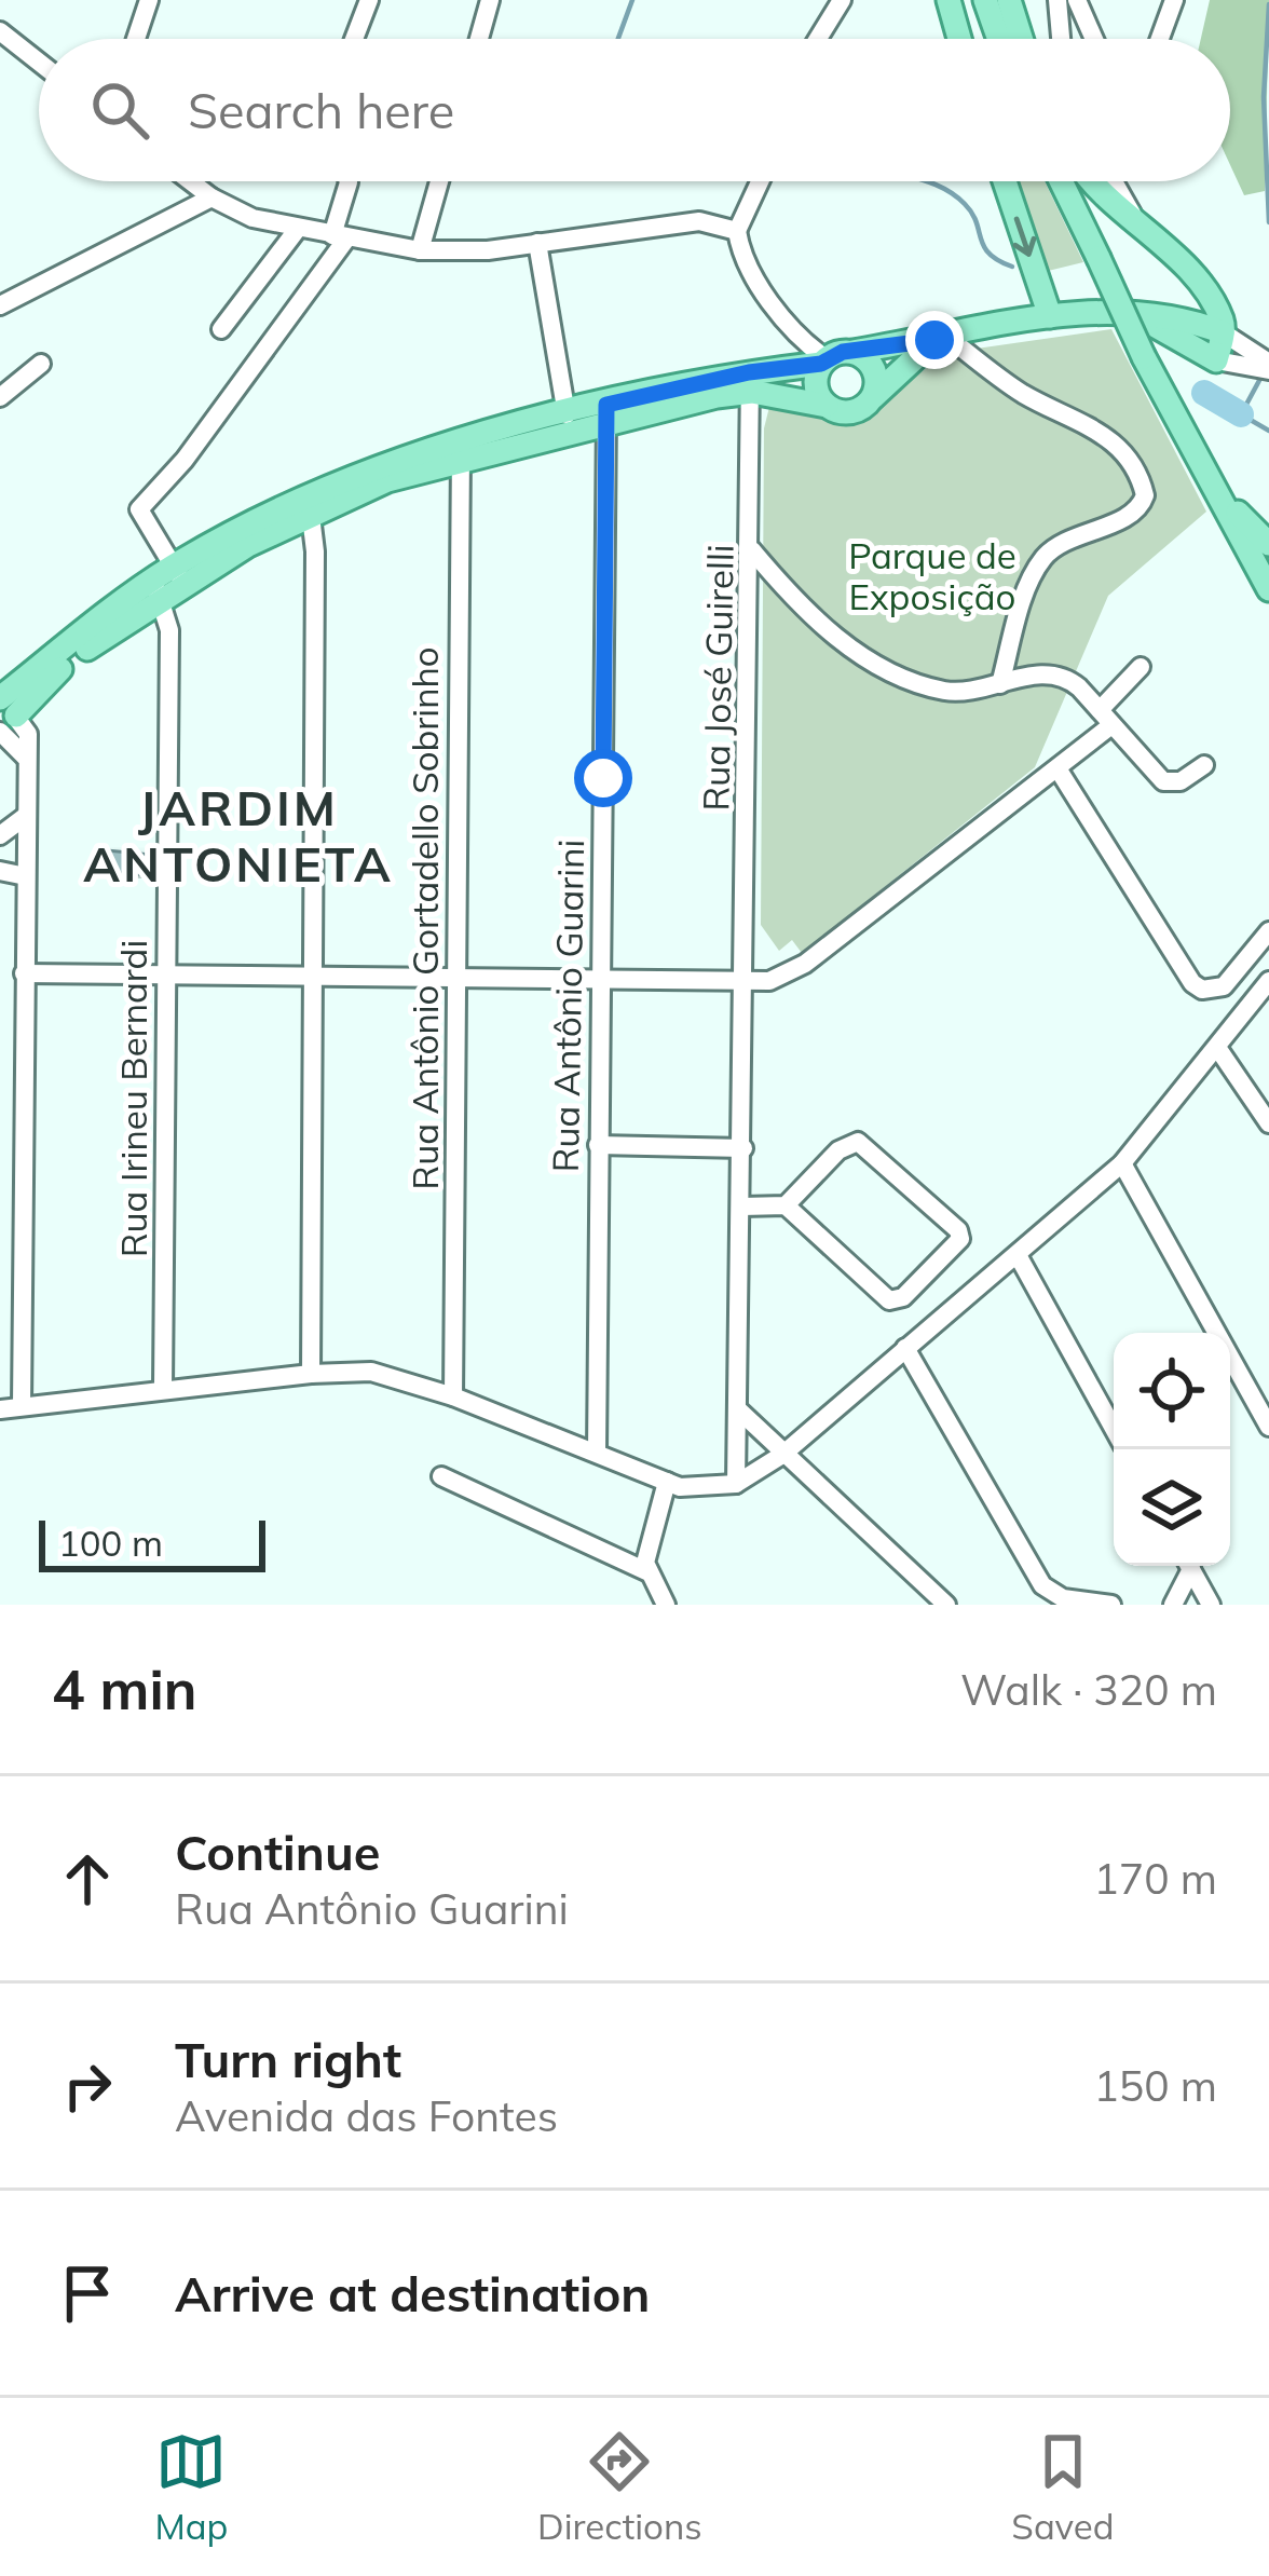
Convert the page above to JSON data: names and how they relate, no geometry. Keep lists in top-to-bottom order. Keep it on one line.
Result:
{"streets":{"street":["Rua José Guirelli","Rua Antônio Gortadello Sobrinho","Rua Antônio Guarini","Rua Irineu Bernardi"]},"districts":["JARDIM ANTONIETA"],"parks":["Parque de Exposição"],"scale_bar":"100 m","page":{"search":"Search here","scale":"100 m","heading":["4 min","Walk · 320 m"],"list":[["Continue","Rua Antônio Guarini","170 m"],["Turn right","Avenida das Fontes","150 m"],"Arrive at destination"],"nav":["Map","Directions","Saved"]}}
